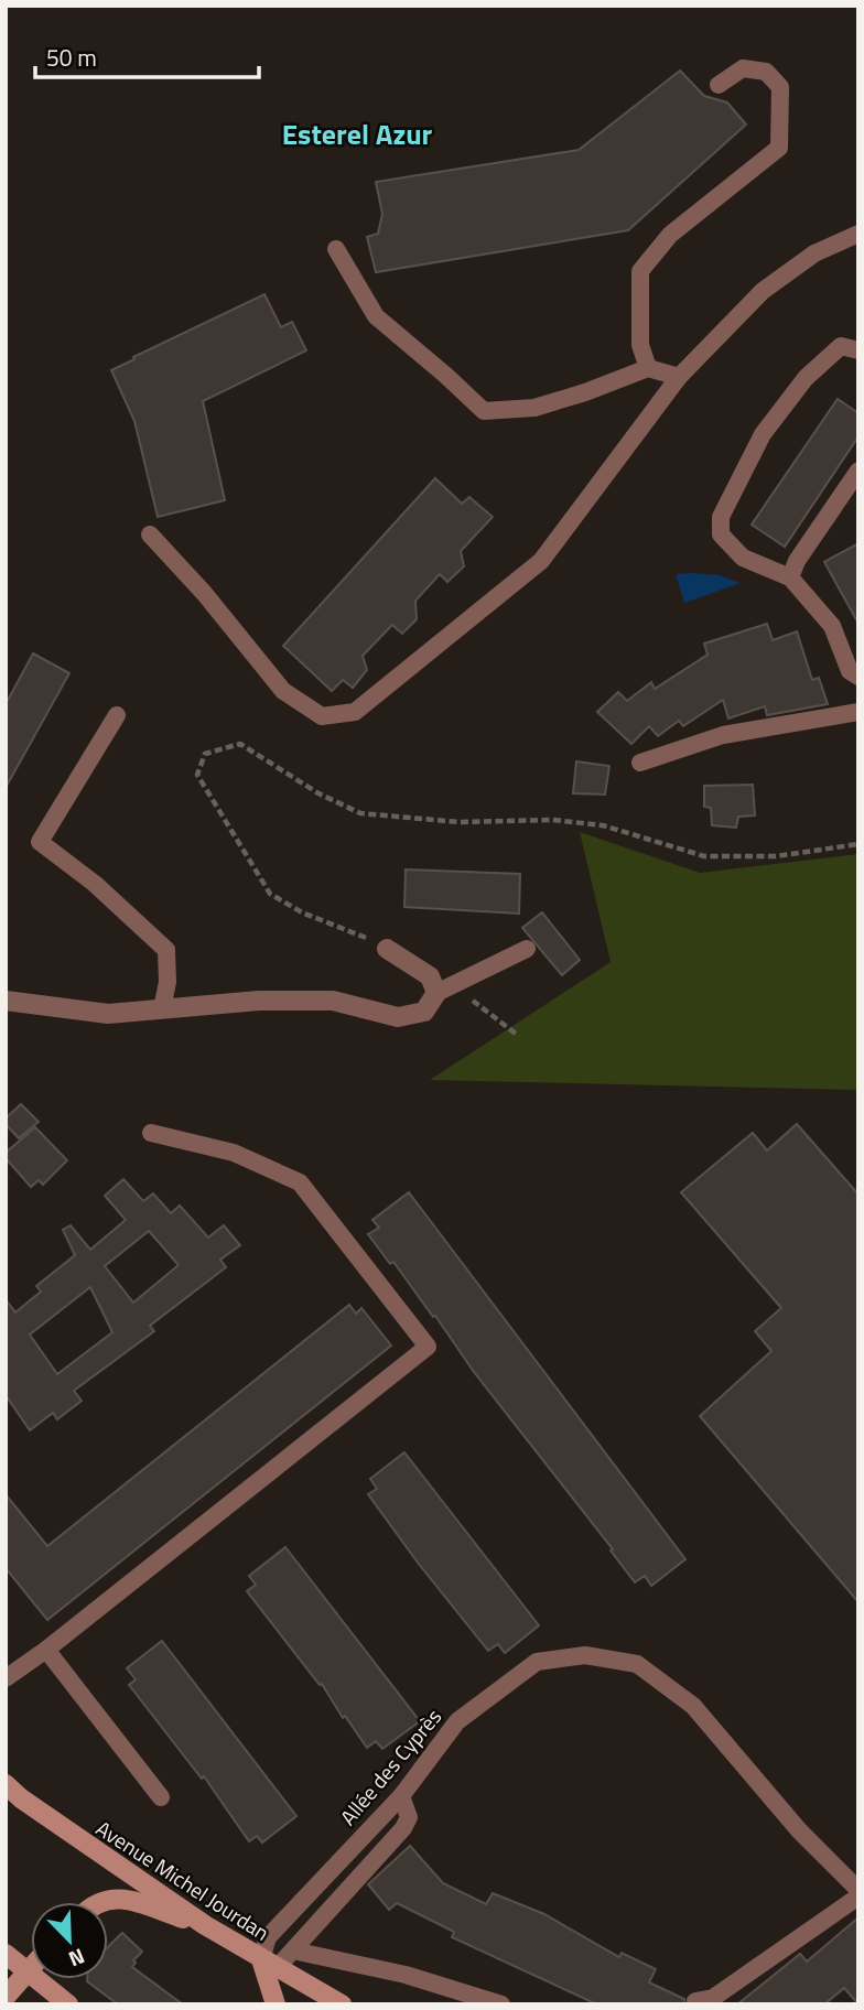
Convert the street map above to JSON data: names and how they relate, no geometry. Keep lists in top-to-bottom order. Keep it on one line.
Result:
{"streets":{"main road":["Avenue Michel Jourdan"],"lane":["Allée des Cyprès"]},"crossings":[["Allée des Cyprès","Avenue Michel Jourdan"]],"districts":["Esterel Azur"],"scale_bar":"50 m","north":"bottom right"}
